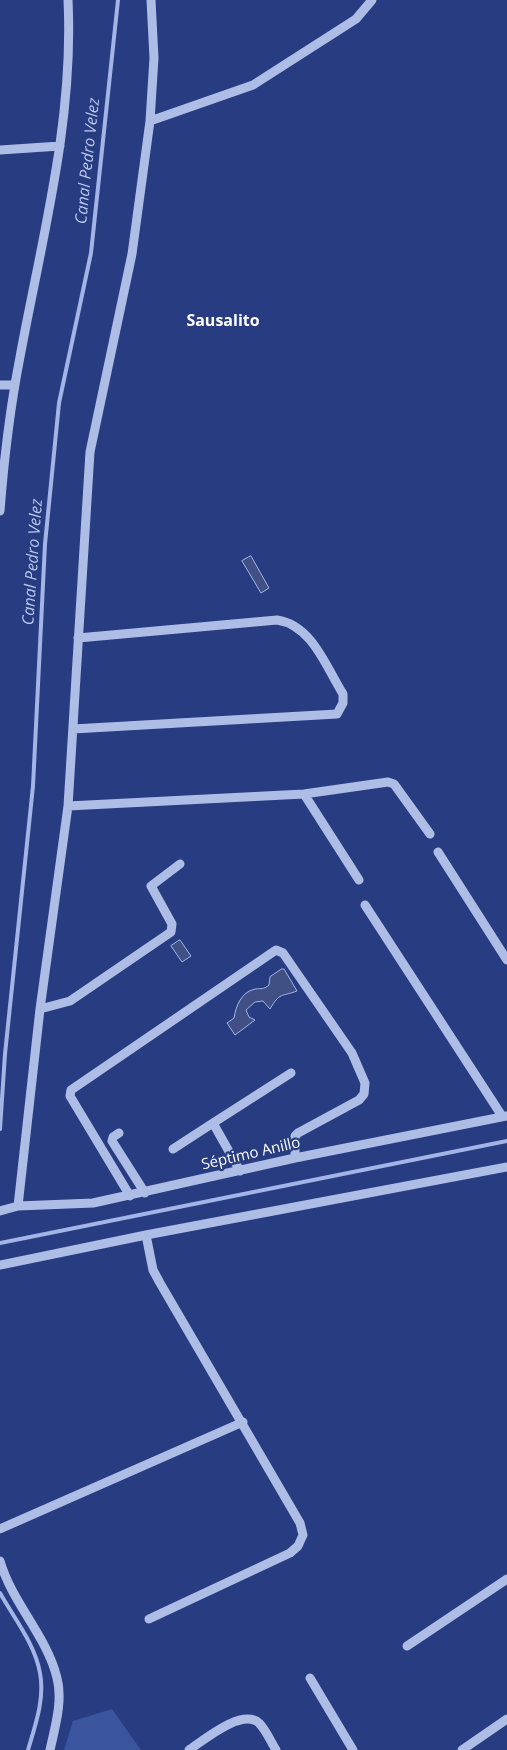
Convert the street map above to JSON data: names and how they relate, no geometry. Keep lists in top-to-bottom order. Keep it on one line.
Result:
{"streets":{"street":["Séptimo Anillo"]},"districts":["Sausalito"],"water":["Canal Pedro Velez"]}
